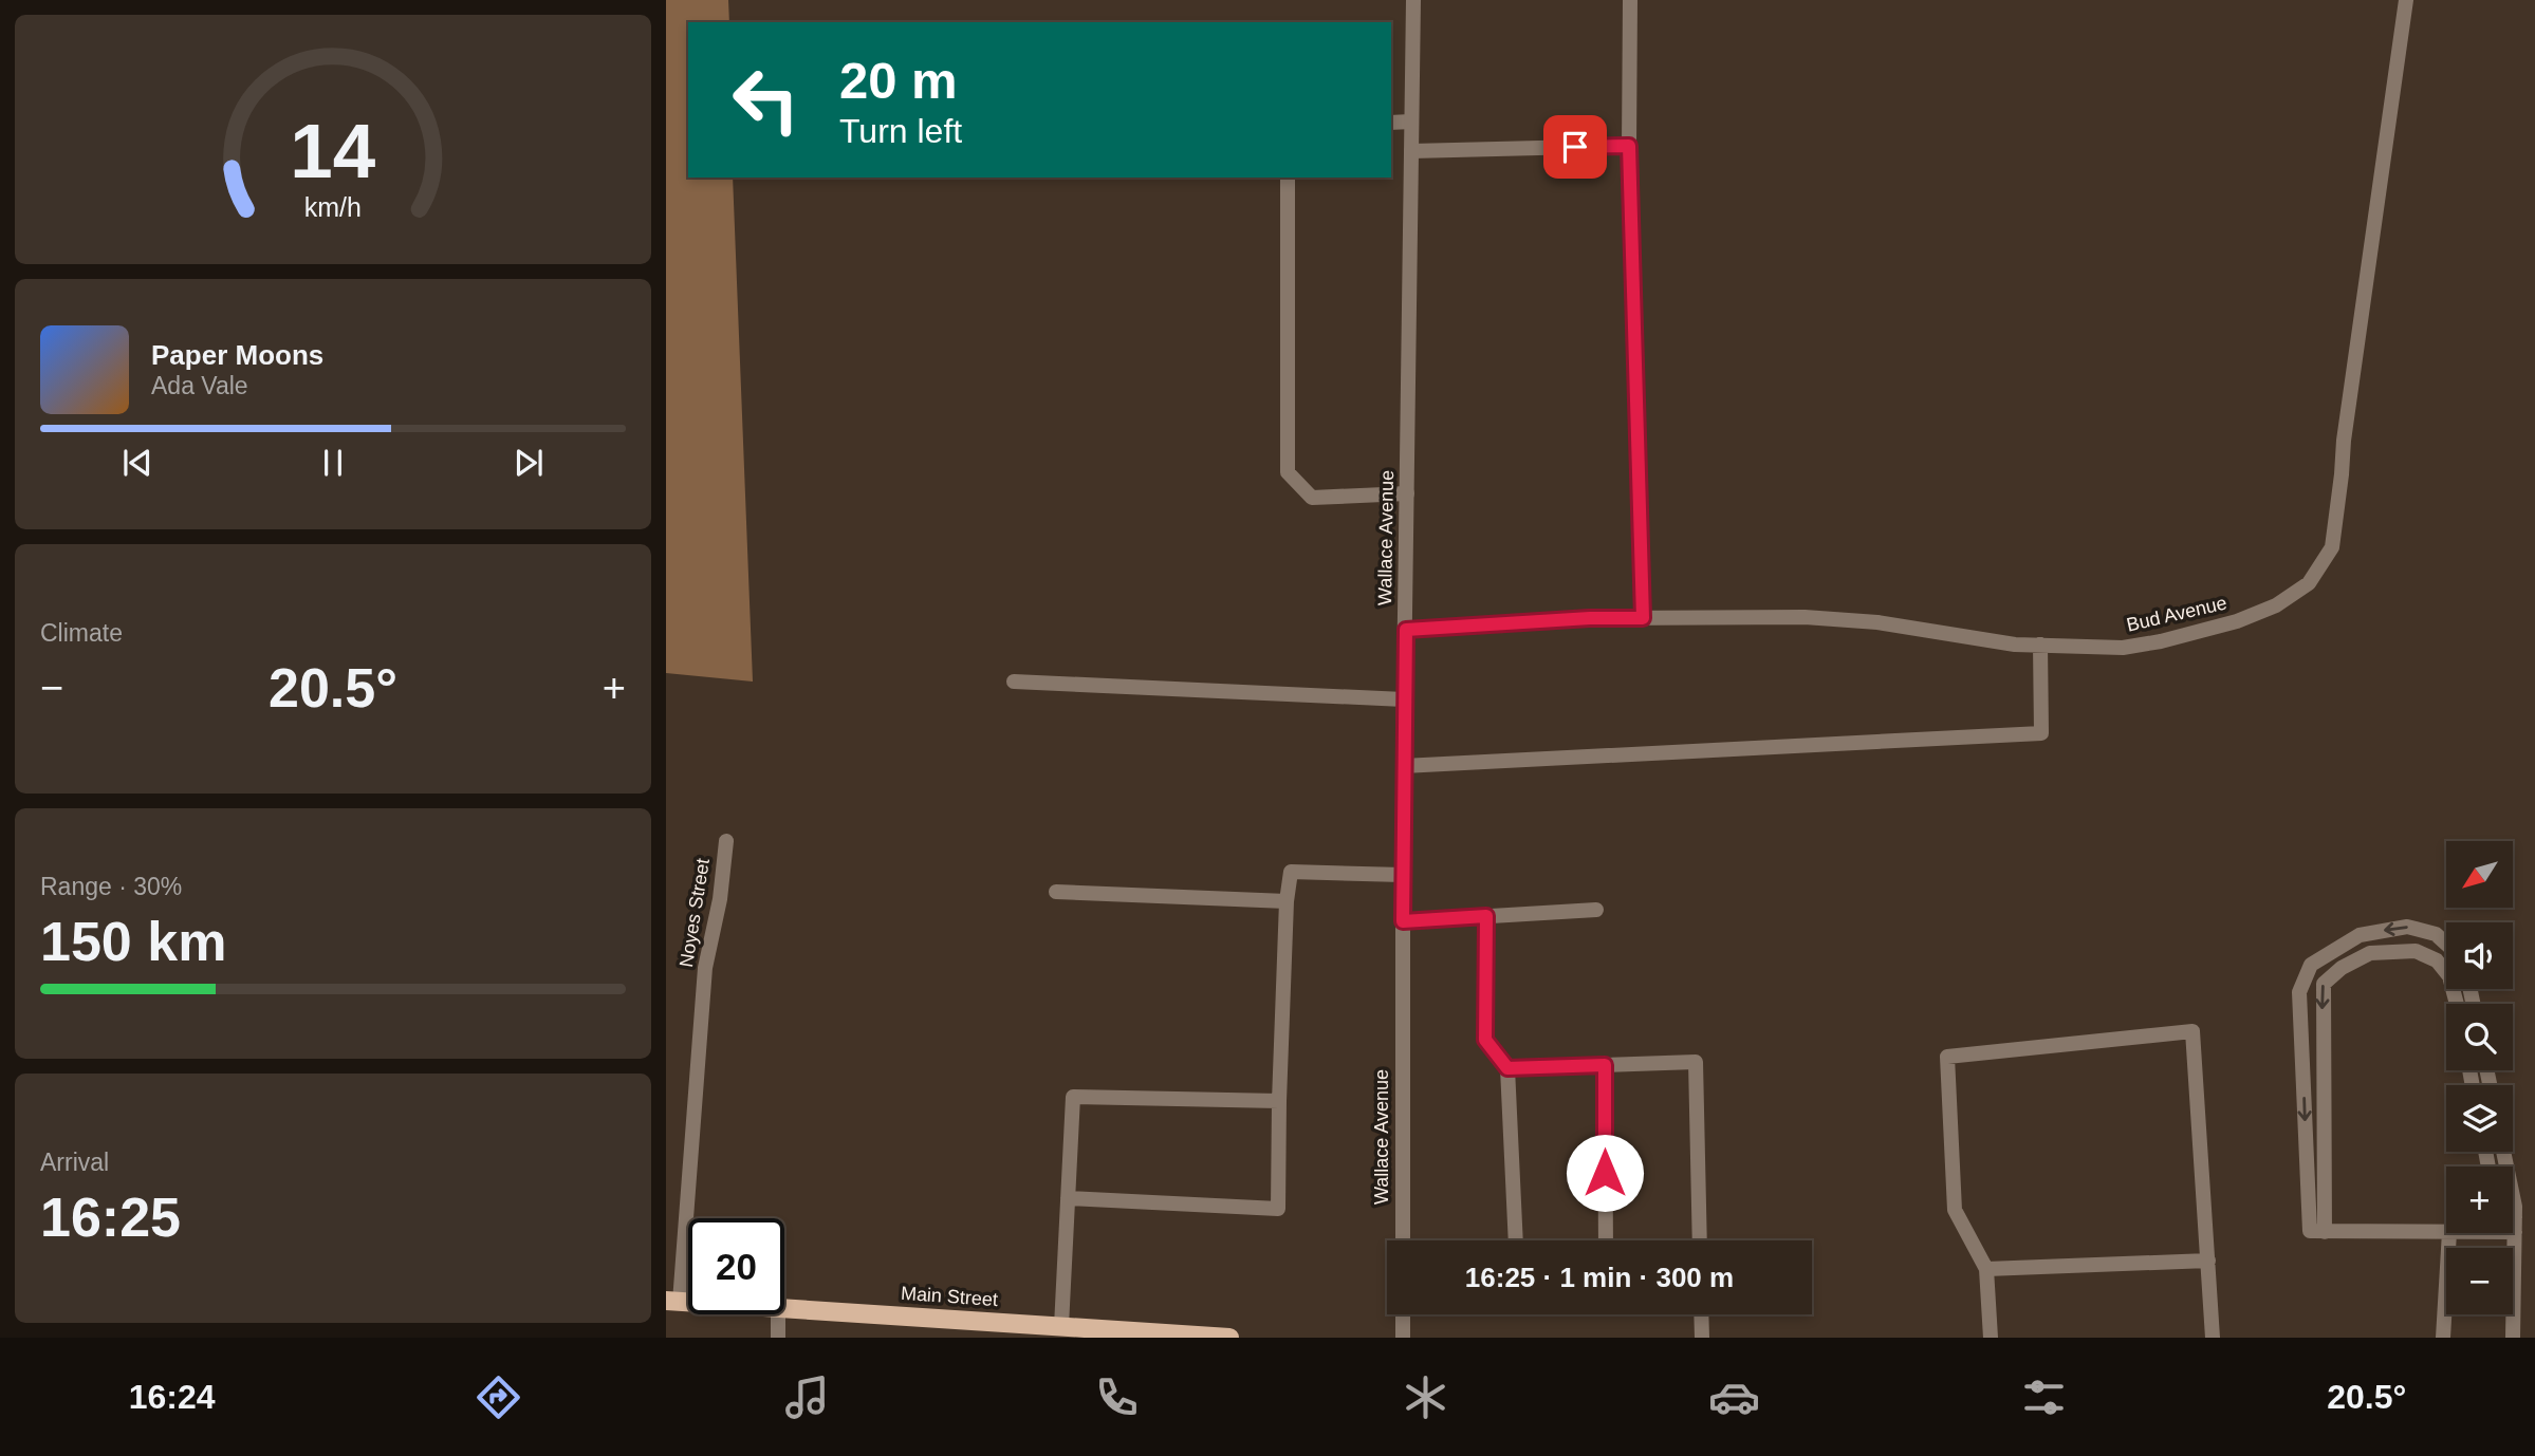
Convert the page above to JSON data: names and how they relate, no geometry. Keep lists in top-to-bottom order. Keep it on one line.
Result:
{"streets":{"main road":["Main Street"],"street":["Wallace Avenue","Bud Avenue","Noyes Street"]},"crossings":[["Wallace Avenue","Bud Avenue"]],"north":"bottom left","page":{"turn":["20 m","Turn left"],"song":["Paper Moons","Ada Vale"],"tile":["Climate",["Range · 30%","150 km"],["Arrival","16:25"]],"heat":["−","20.5°","+"],"map_buttons":["+","−"],"limit":"20","trip":"16:25 · 1 min · 300 m","tabs":["16:24","20.5°"],"gauge":["14","km/h"]}}
